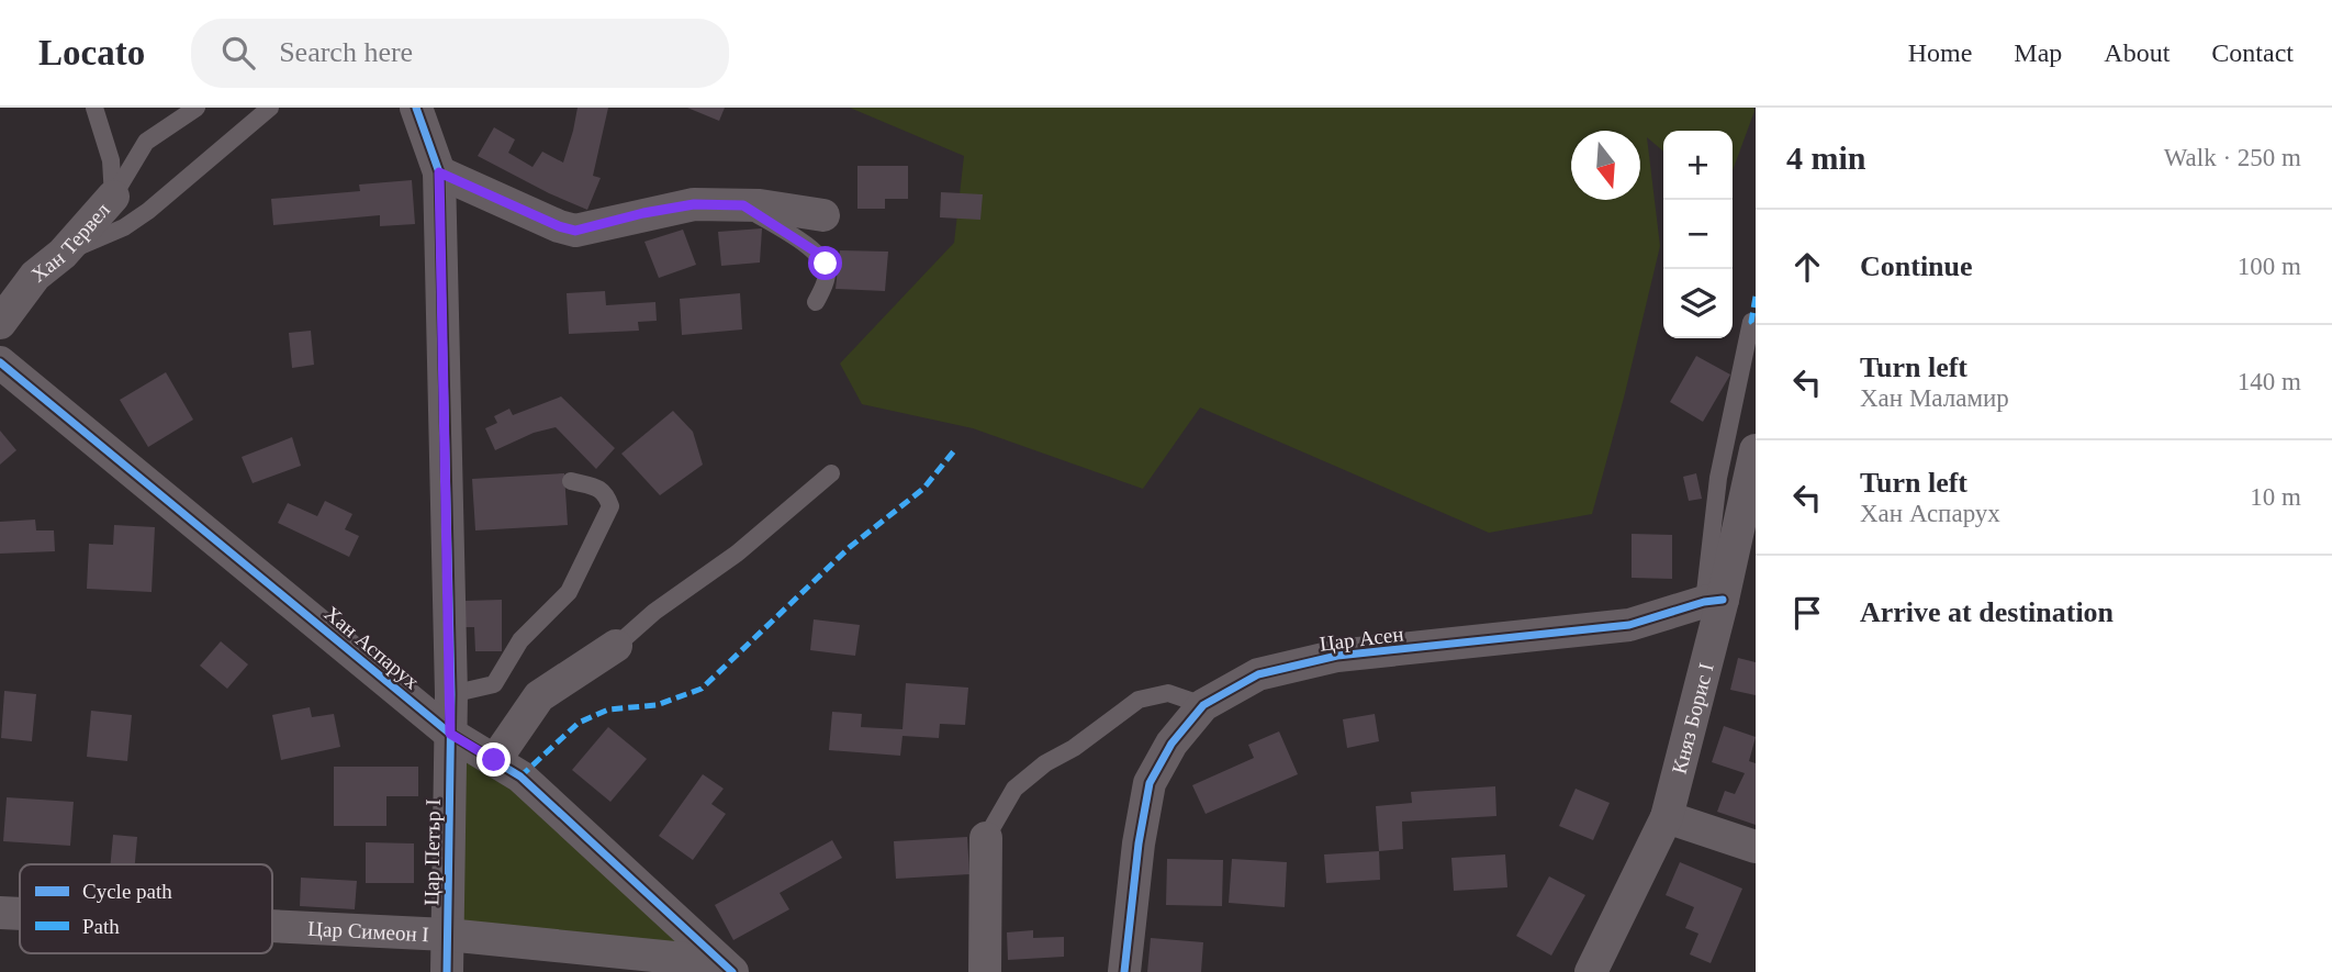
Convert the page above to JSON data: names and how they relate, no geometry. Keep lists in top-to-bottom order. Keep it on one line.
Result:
{"streets":{"street":["Хан Тервел","Цар Асен","Хан Аспарух","Княз Борис I","Цар Петър I","Цар Симеон I"]},"crossings":[["Цар Асен","Княз Борис I"],["Хан Аспарух","Цар Петър I"],["Хан Аспарух","Цар Симеон I"],["Цар Петър I","Цар Симеон I"]],"legend":["Cycle path","Path"],"north":"bottom","page":{"header":"Locato","search":"Search here","nav":["Home","Map","About","Contact"],"heading":["4 min","Walk · 250 m"],"map_buttons":["+","−"],"list":[["Continue","100 m"],["Turn left","Хан Маламир","140 m"],["Turn left","Хан Аспарух","10 m"],"Arrive at destination"]}}
